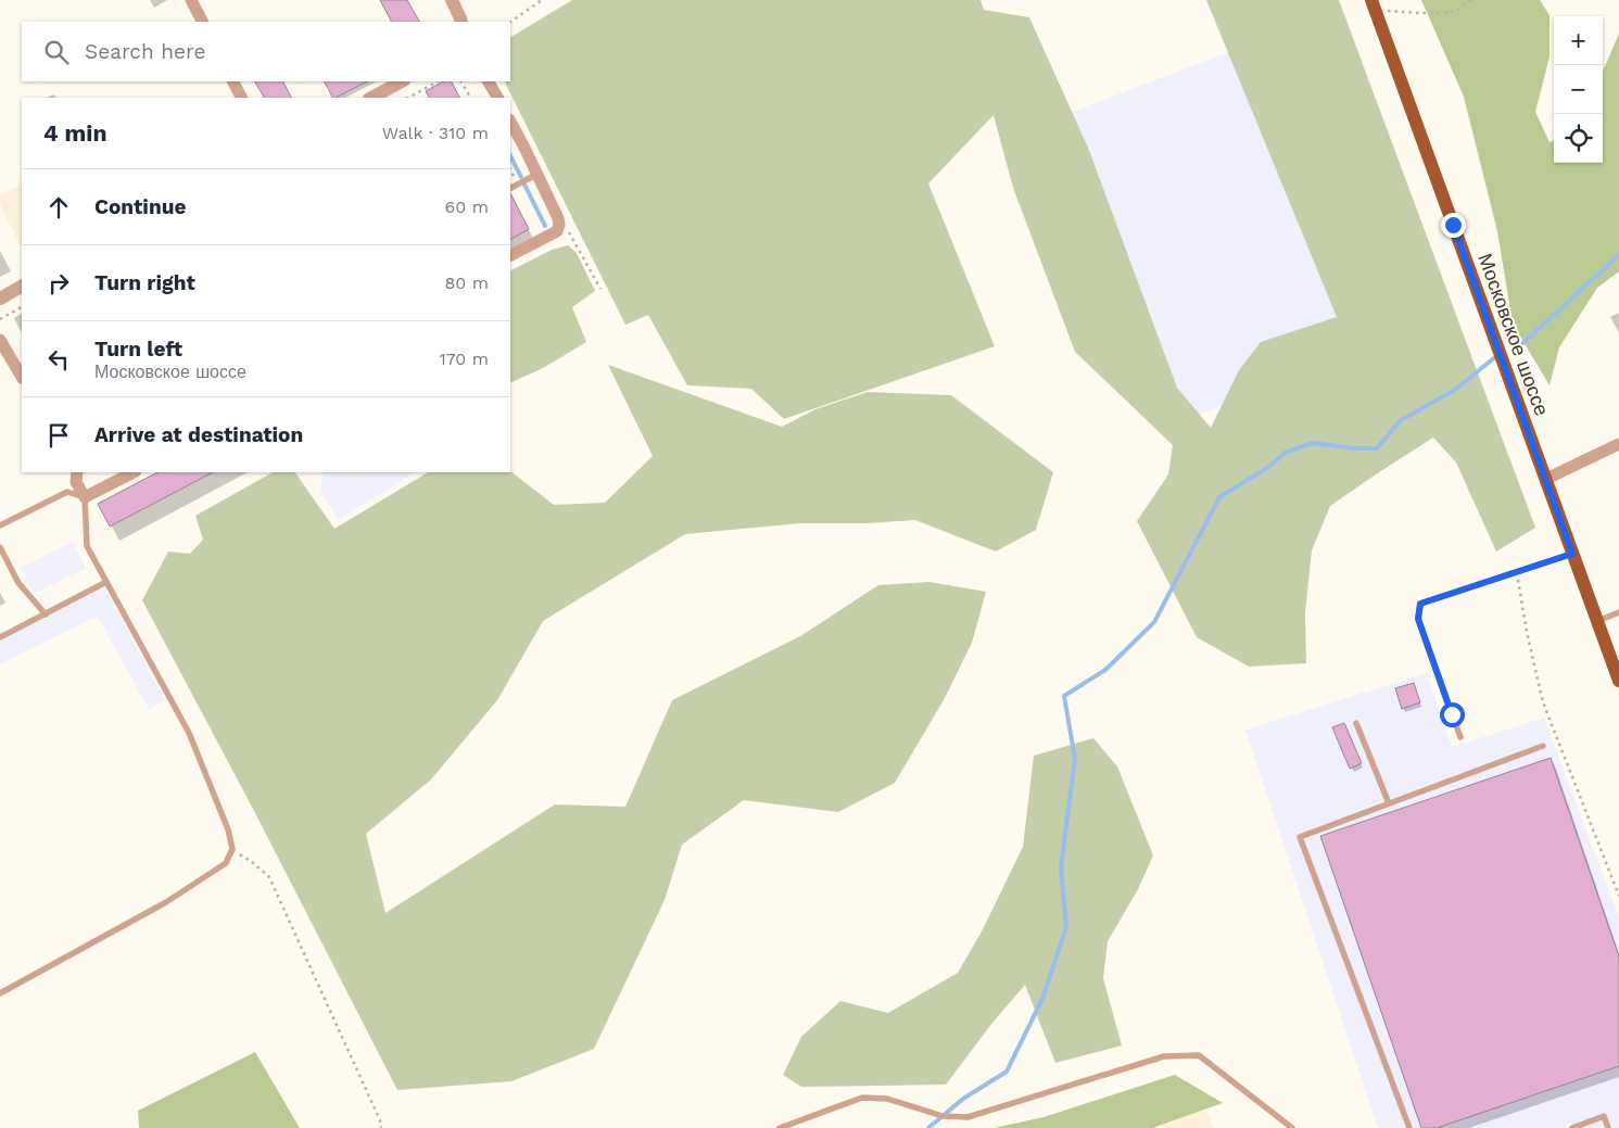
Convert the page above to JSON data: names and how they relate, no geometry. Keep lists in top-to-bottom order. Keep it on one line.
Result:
{"streets":{"main road":["Московское шоссе"]},"page":{"map_buttons":["+","−"],"search":"Search here","heading":["4 min","Walk · 310 m"],"list":[["Continue","60 m"],["Turn right","80 m"],["Turn left","Московское шоссе","170 m"],"Arrive at destination"]}}
